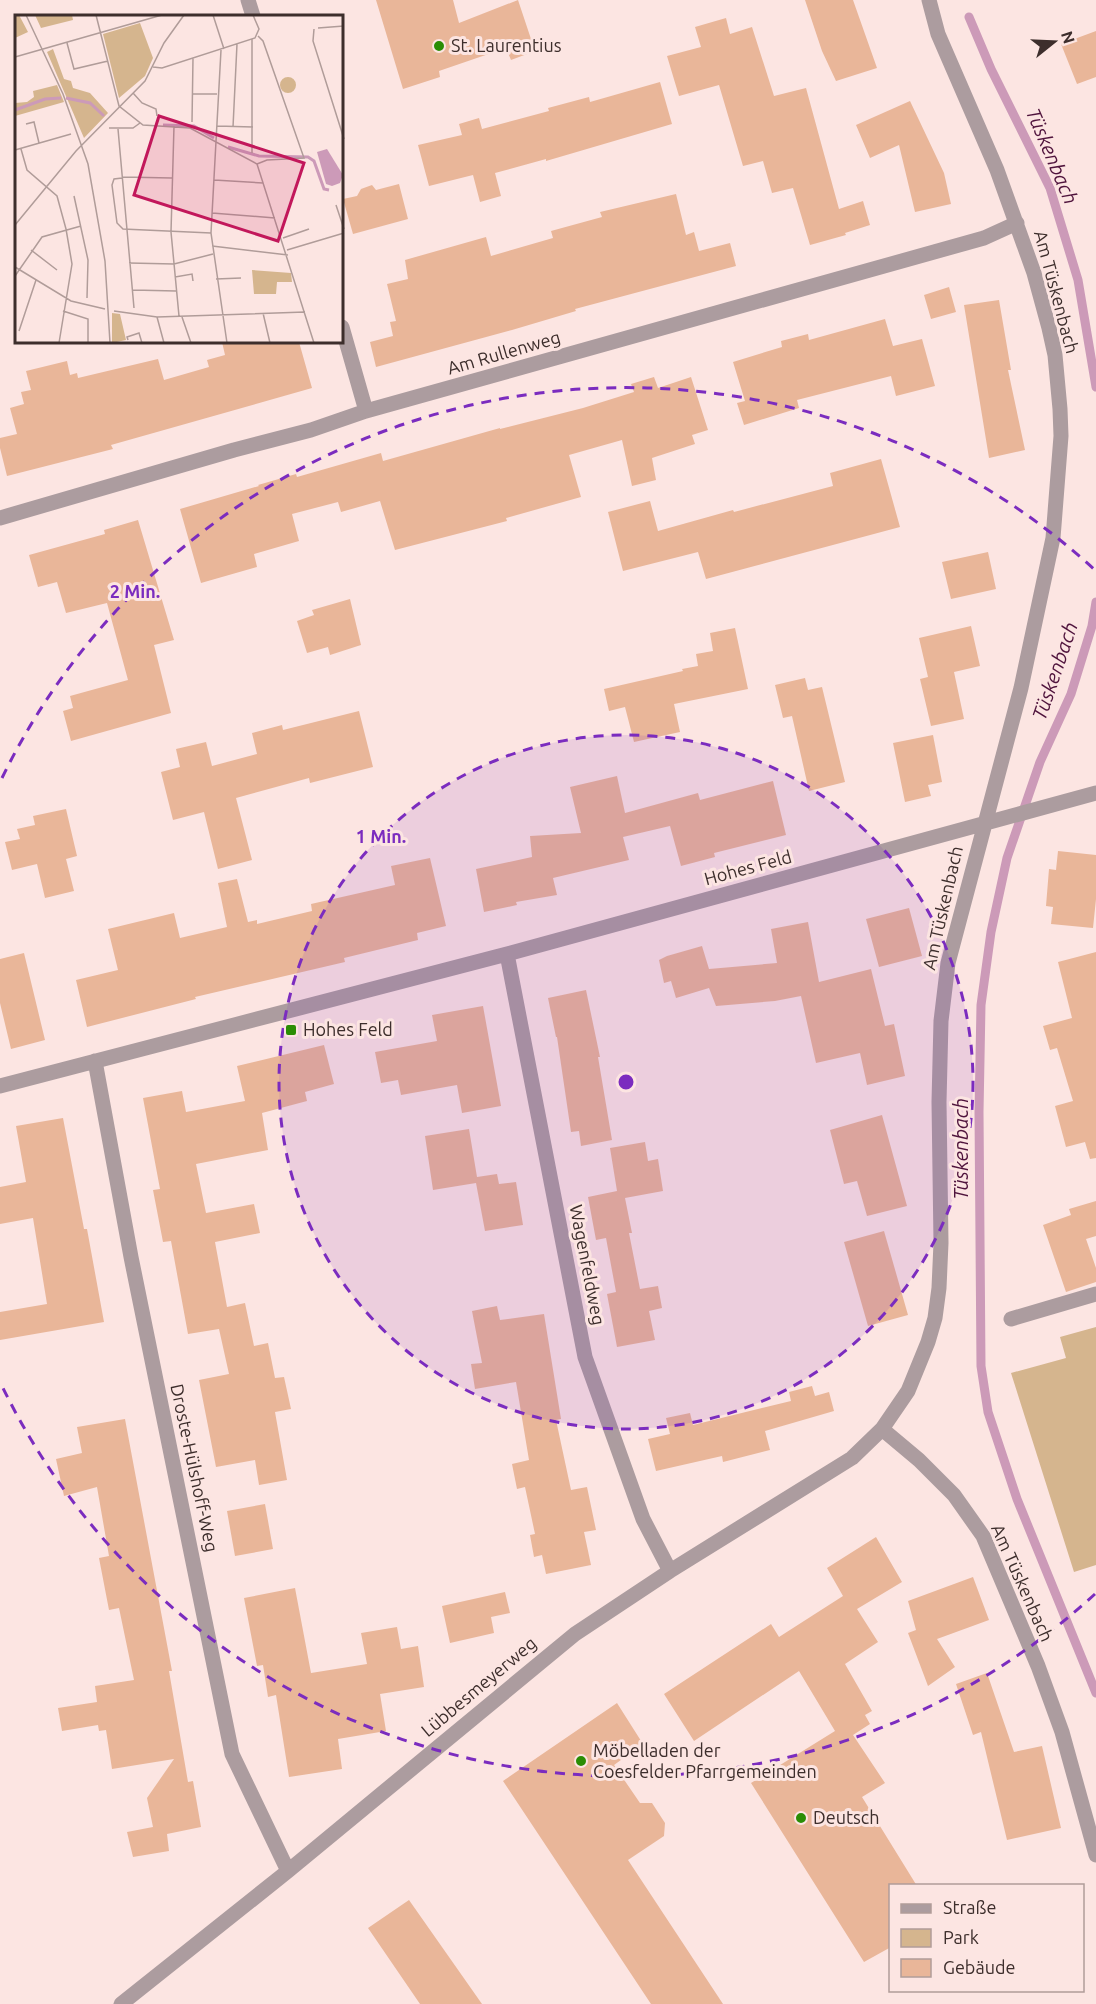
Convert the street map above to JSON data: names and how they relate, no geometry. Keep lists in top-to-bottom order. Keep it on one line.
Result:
{"streets":{"street":["Am Tüskenbach","Am Rullenweg","Hohes Feld","Wagenfeldweg","Droste-Hülshoff-Weg","Lübbesmeyerweg"]},"crossings":[["Am Tüskenbach","Am Rullenweg"],["Am Tüskenbach","Hohes Feld"],["Am Tüskenbach","Lübbesmeyerweg"],["Hohes Feld","Wagenfeldweg"],["Hohes Feld","Droste-Hülshoff-Weg"],["Wagenfeldweg","Lübbesmeyerweg"],["Droste-Hülshoff-Weg","Lübbesmeyerweg"]],"water":["Tüskenbach"],"places":{"other":["St. Laurentius","Möbelladen der Coesfelder Pfarrgemeinden","Deutsch"],"transit":["Hohes Feld"]},"legend":["Straße","Park","Gebäude"],"north":"right","rings":["2 Min.","1 Min."]}
